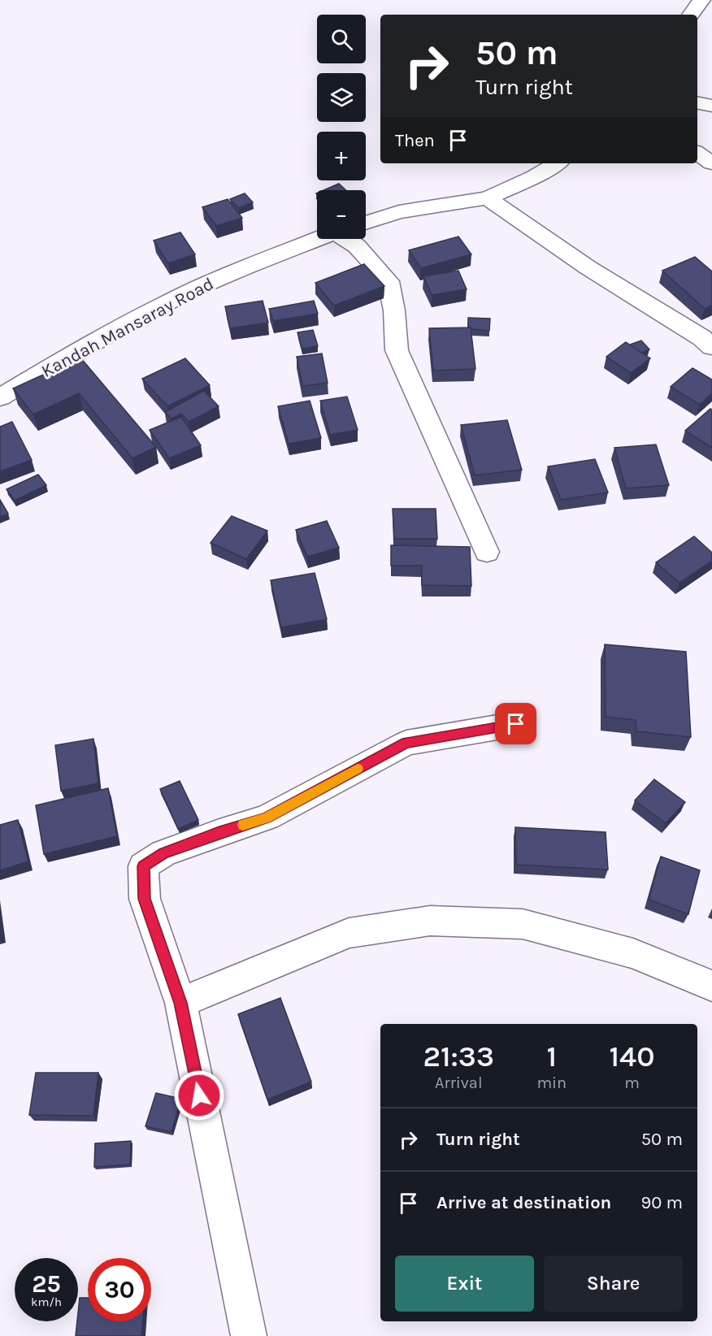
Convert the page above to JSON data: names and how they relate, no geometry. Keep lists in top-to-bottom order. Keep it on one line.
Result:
{"streets":{"street":["Kandah Mansaray Road"]},"page":{"map_buttons":["+","−"],"turn":["50 m","Turn right"],"then":"Then","eta":["21:33","Arrival","1","min","140","m"],"list":[{"name":"Turn right","value":"50 m"},{"name":"Arrive at destination","value":"90 m"}],"buttons":["Exit","Share"],"speed":"25 km/h","limit":"30"}}
